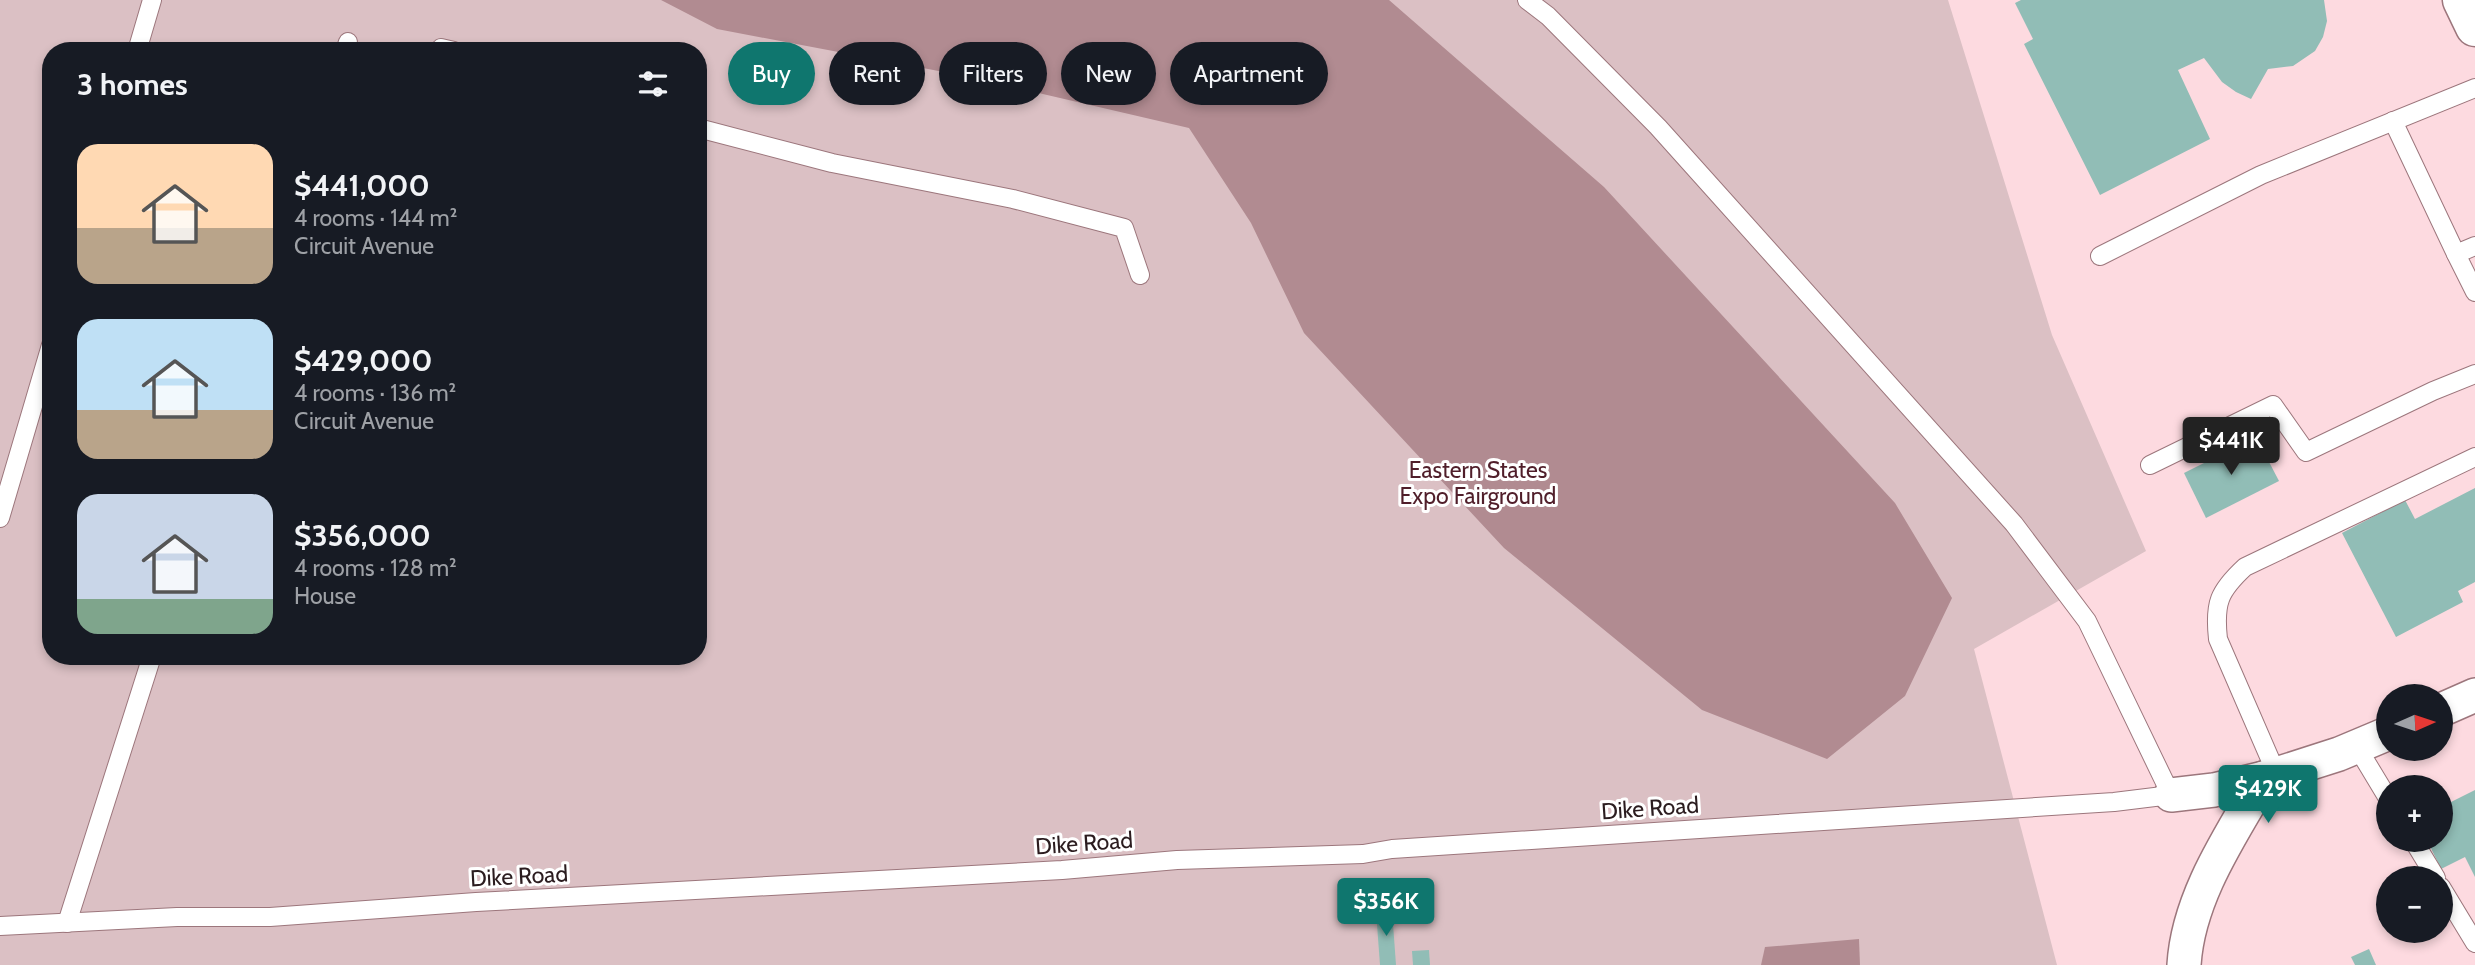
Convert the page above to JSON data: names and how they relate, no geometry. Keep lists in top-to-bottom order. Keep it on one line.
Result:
{"streets":{"lane":["Dike Road"]},"parks":["Eastern States Expo Fairground"],"north":"right","page":{"chip":["Buy","Rent","Filters","New","Apartment"],"heading":"3 homes","list":[{"name":"$441,000","note":"4 rooms · 144 m² · Circuit Avenue"},{"name":"$429,000","note":"4 rooms · 136 m² · Circuit Avenue"},{"name":"$356,000","note":"4 rooms · 128 m² · House"}],"price":["$441K","$429K","$356K"],"map_buttons":["+","−"]}}
